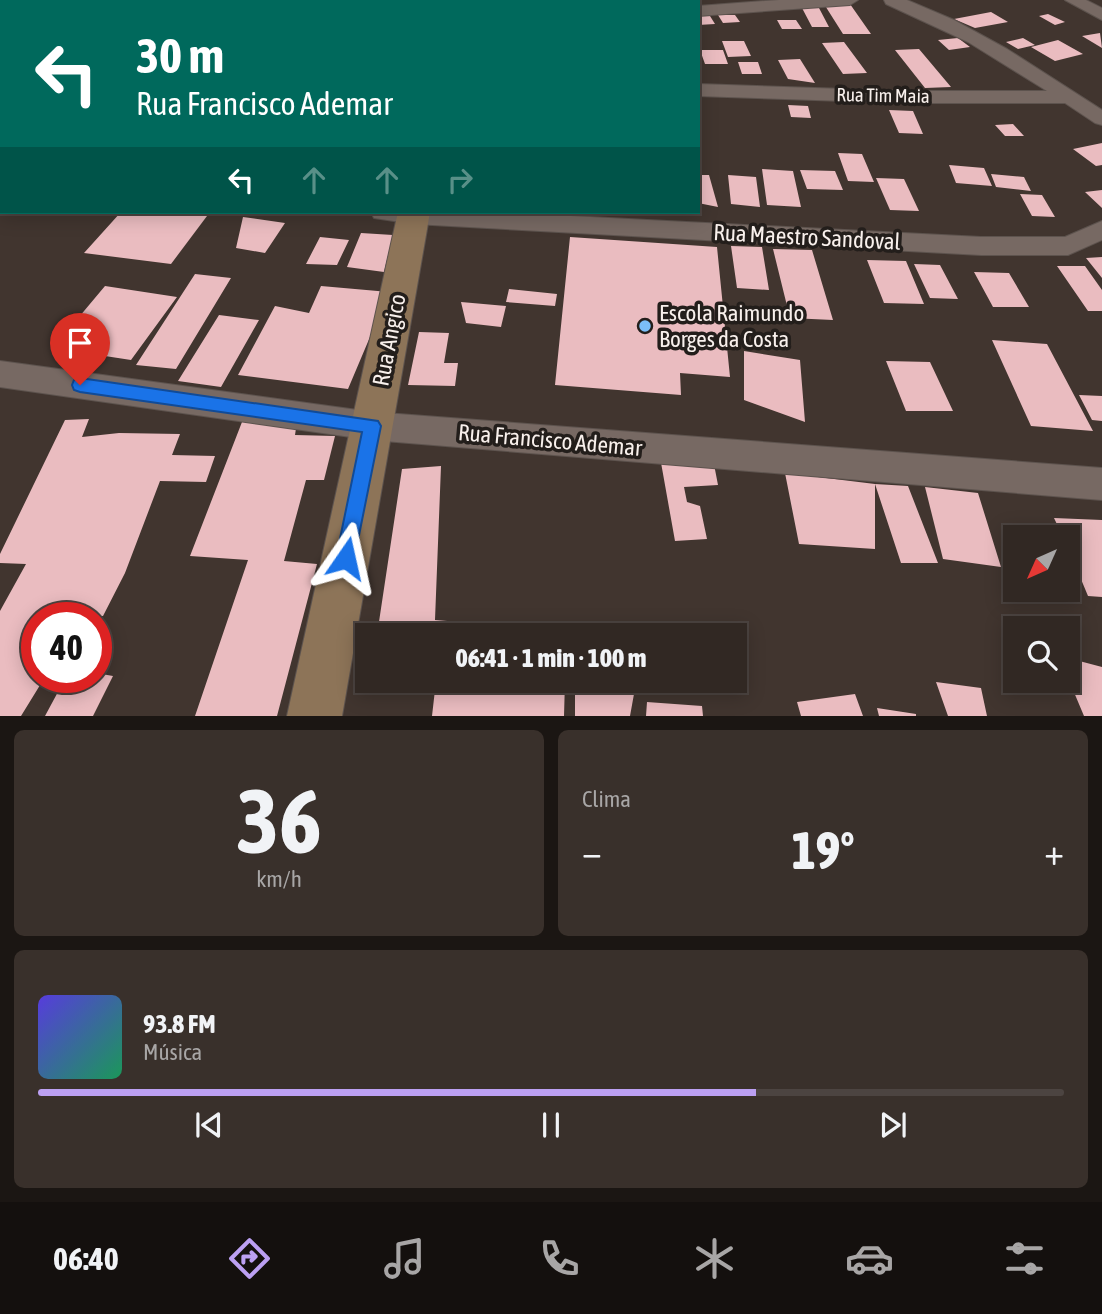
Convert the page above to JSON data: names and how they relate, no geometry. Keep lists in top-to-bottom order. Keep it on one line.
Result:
{"streets":{"street":["Rua Tim Maia","Rua Maestro Sandoval","Rua Angico","Rua Francisco Ademar"]},"crossings":[["Rua Angico","Rua Francisco Ademar"]],"places":["Escola Raimundo Borges da Costa"],"north":"bottom left","page":{"turn":["30 m","Rua Francisco Ademar"],"limit":"40","trip":"06:41 · 1 min · 100 m","tile":[["36","km/h"],"Clima"],"heat":["−","19°","+"],"song":["93.8 FM","Música"],"tabs":"06:40"}}
